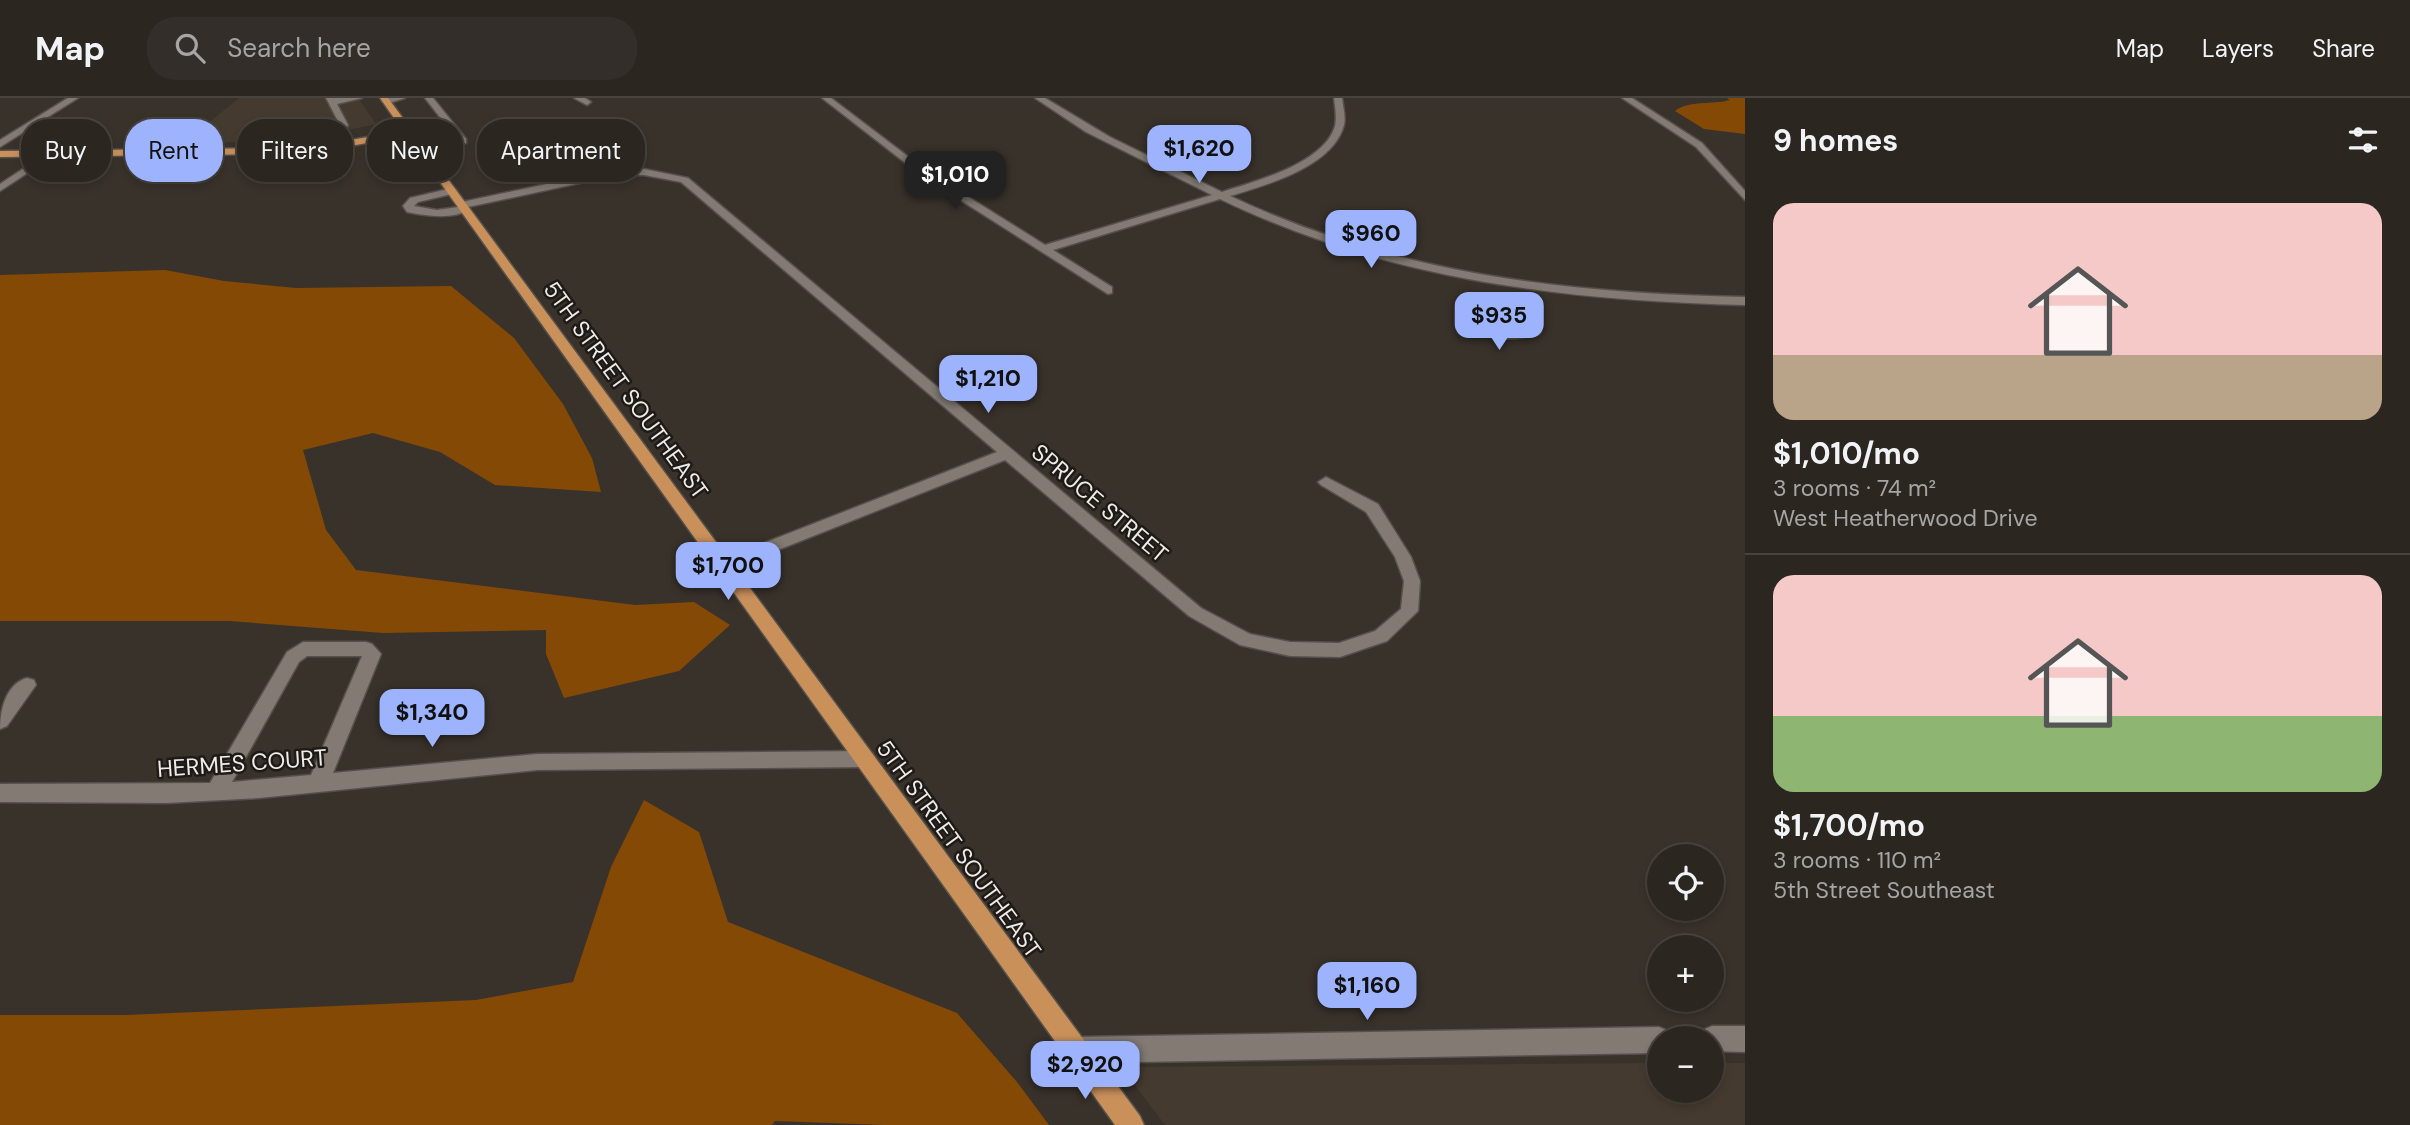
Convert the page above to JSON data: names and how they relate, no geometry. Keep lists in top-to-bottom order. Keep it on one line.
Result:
{"streets":{"main road":["5TH STREET SOUTHEAST"],"street":["SPRUCE STREET","HERMES COURT"]},"crossings":[["5TH STREET SOUTHEAST","SPRUCE STREET"],["5TH STREET SOUTHEAST","HERMES COURT"]],"page":{"header":"Map","search":"Search here","nav":["Map","Layers","Share"],"heading":"9 homes","chip":["Buy","Rent","Filters","New","Apartment"],"price":["$1,620","$1,010","$960","$935","$1,210","$1,700","$1,340","$1,160","$2,920"],"list":[{"name":"$1,010/mo","note":"3 rooms · 74 m² · West Heatherwood Drive"},{"name":"$1,700/mo","note":"3 rooms · 110 m² · 5th Street Southeast"}],"map_buttons":["+","−"]}}
